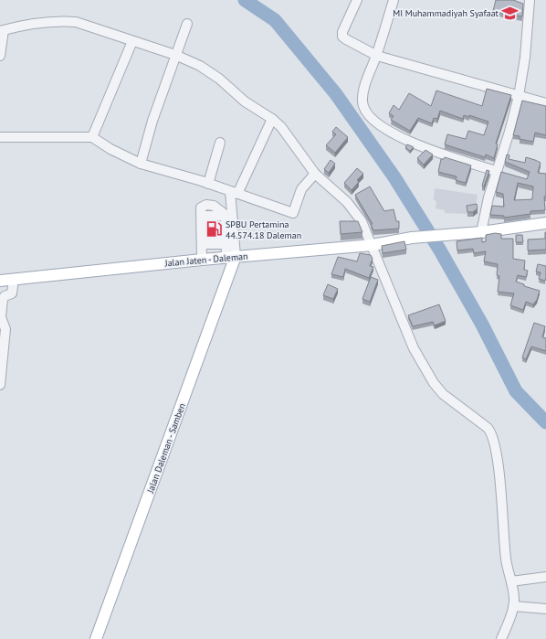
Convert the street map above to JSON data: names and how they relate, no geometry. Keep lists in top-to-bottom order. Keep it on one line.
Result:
{"streets":{"main road":["Jalan Jaten - Daleman","Jalan Daleman - Samben"]},"crossings":[["Jalan Jaten - Daleman","Jalan Daleman - Samben"]],"places":{"school or university":["MI Muhammadiyah Syafaat"],"fuel station":["SPBU Pertamina 44.574.18 Daleman"]}}
